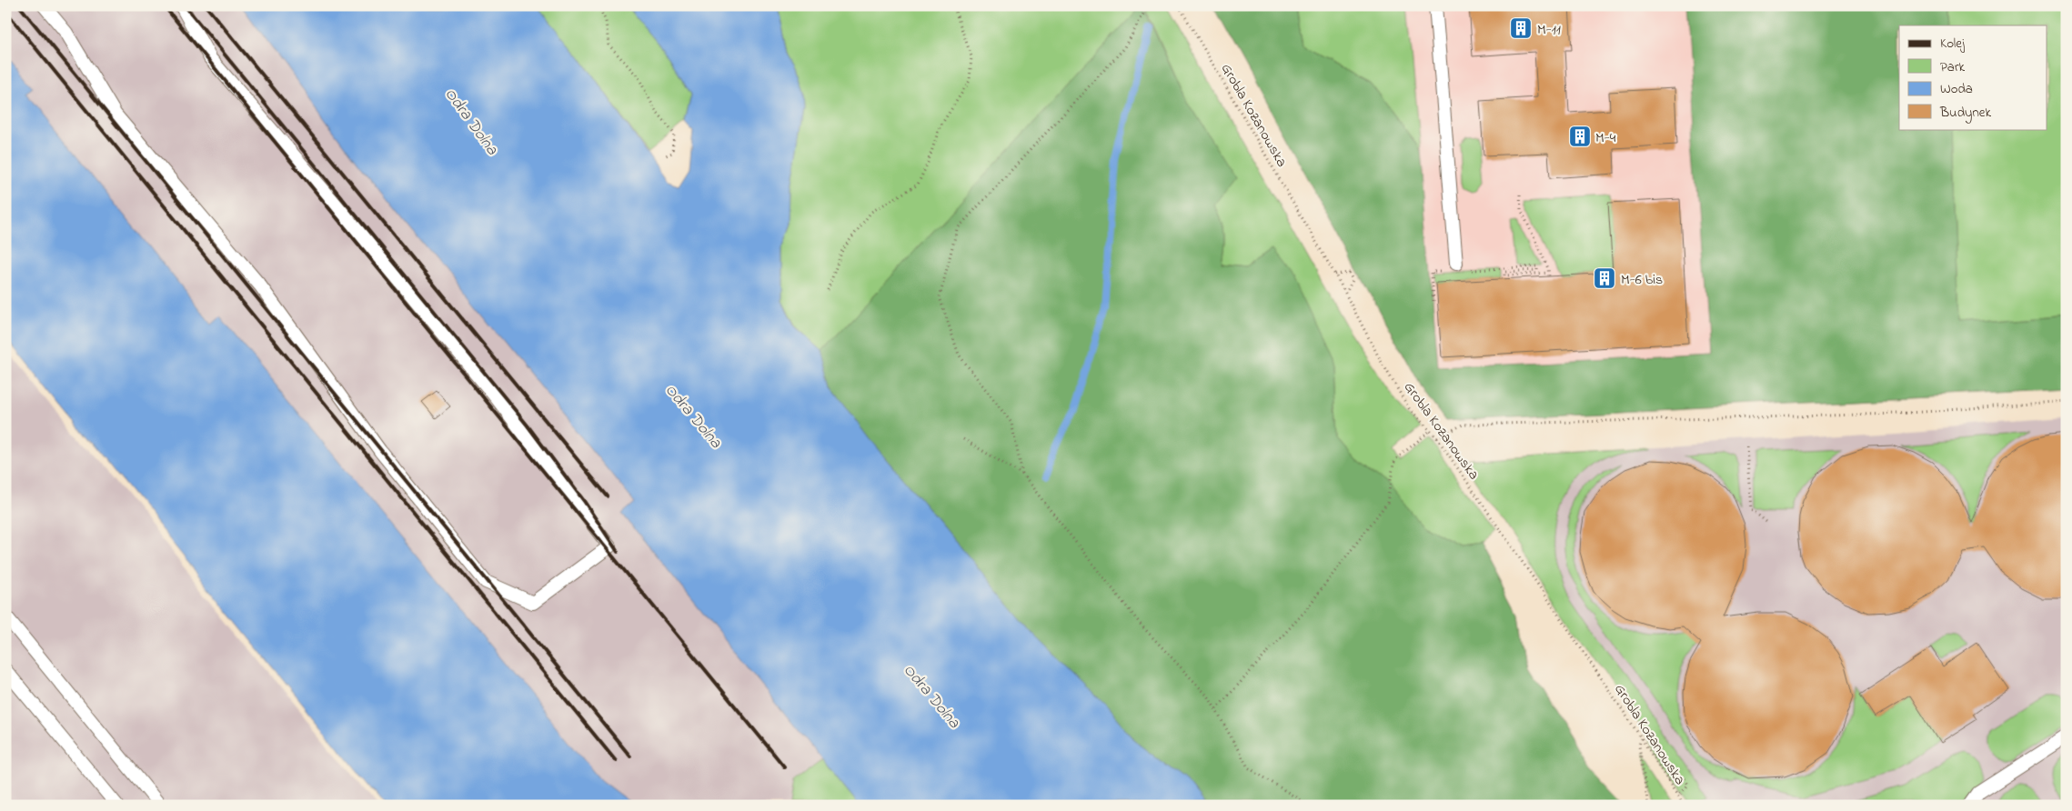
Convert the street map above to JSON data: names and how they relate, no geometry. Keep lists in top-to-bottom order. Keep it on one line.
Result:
{"streets":{"path":["Grobla Kozanowska"]},"water":["Odra Dolna"],"places":{"building":["M-11","M-4","M-6 bis"]},"legend":["Kolej","Park","Woda","Budynek"]}
